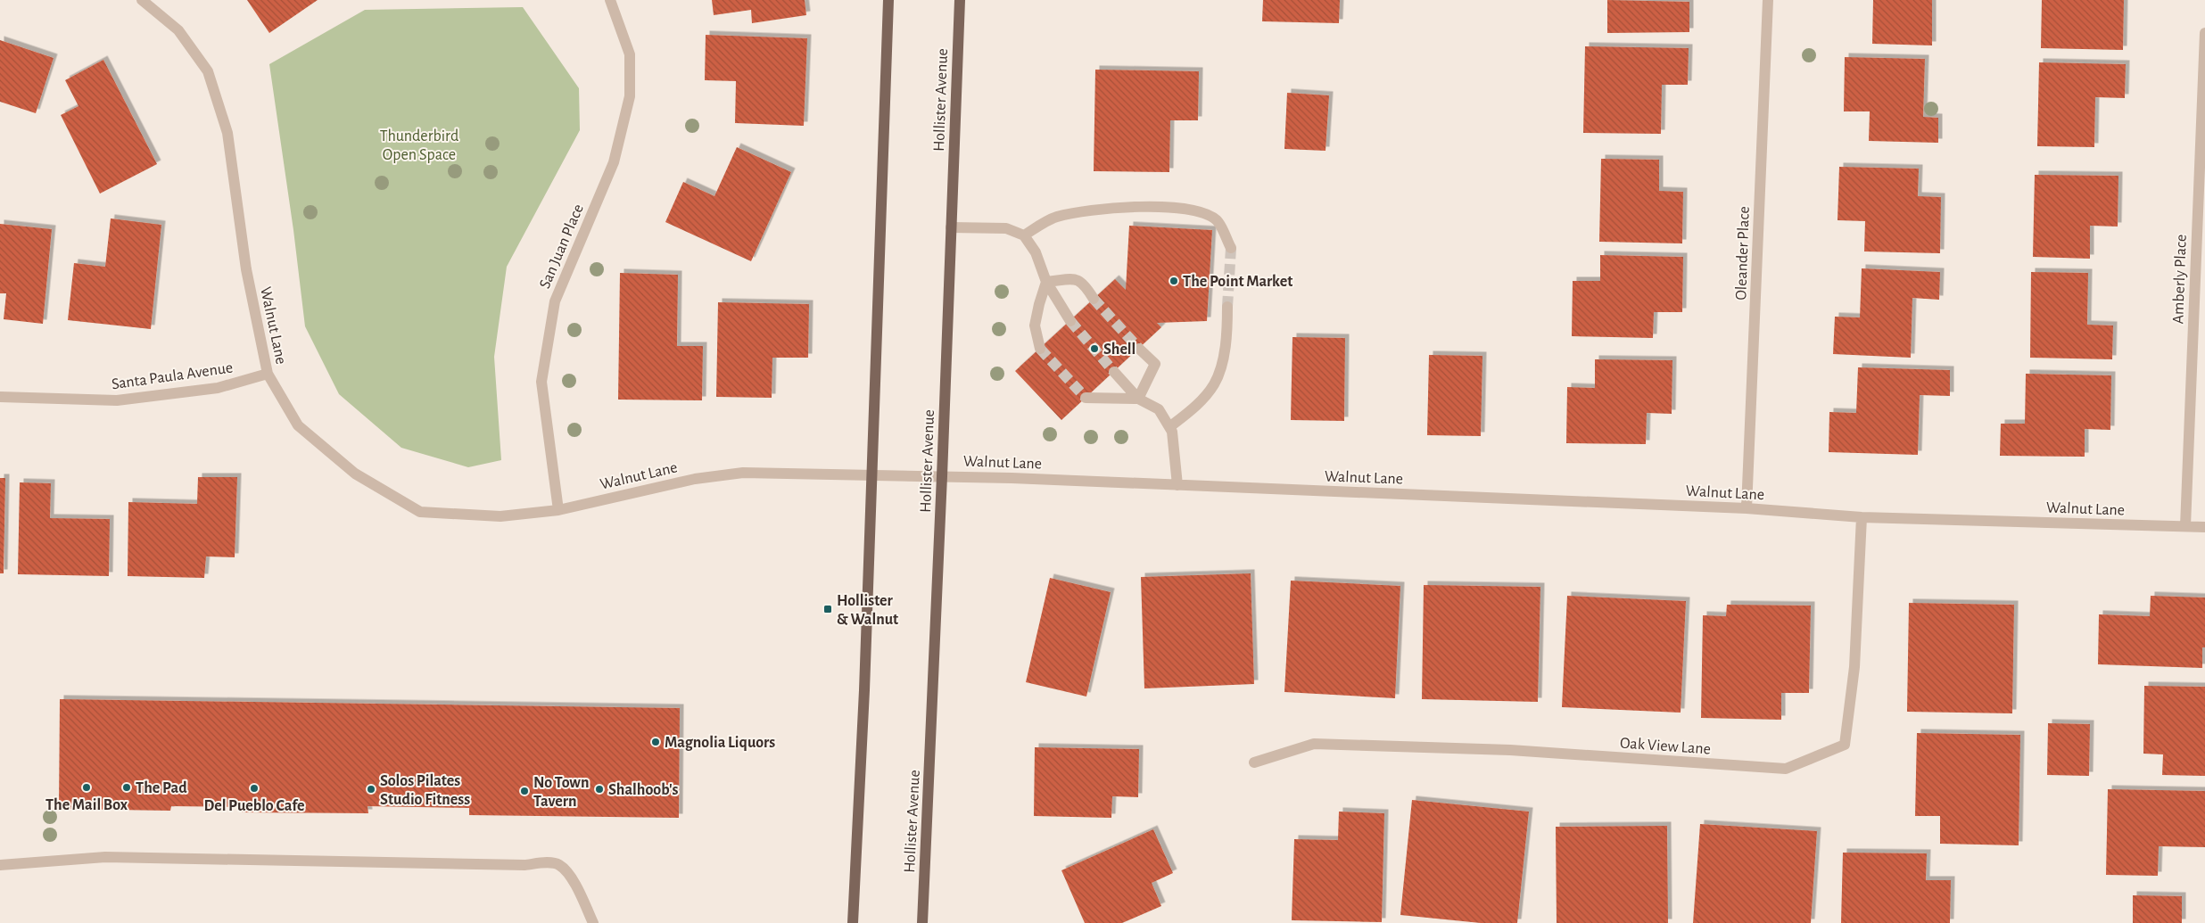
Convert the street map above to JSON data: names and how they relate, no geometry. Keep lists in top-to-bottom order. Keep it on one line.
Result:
{"streets":{"main road":["Hollister Avenue"],"street":["San Juan Place","Oleander Place","Amberly Place","Walnut Lane","Santa Paula Avenue","Oak View Lane"]},"crossings":[["Hollister Avenue","Walnut Lane"],["San Juan Place","Walnut Lane"],["Oleander Place","Walnut Lane"],["Amberly Place","Walnut Lane"],["Walnut Lane","Santa Paula Avenue"],["Walnut Lane","Oak View Lane"]],"parks":["Thunderbird Open Space"],"places":{"other":["The Point Market","Shell","Magnolia Liquors","The Mail Box","The Pad","Del Pueblo Cafe","Solos Pilates Studio Fitness","Shalhoob's","No Town Tavern"],"transit":["Hollister & Walnut"]}}
